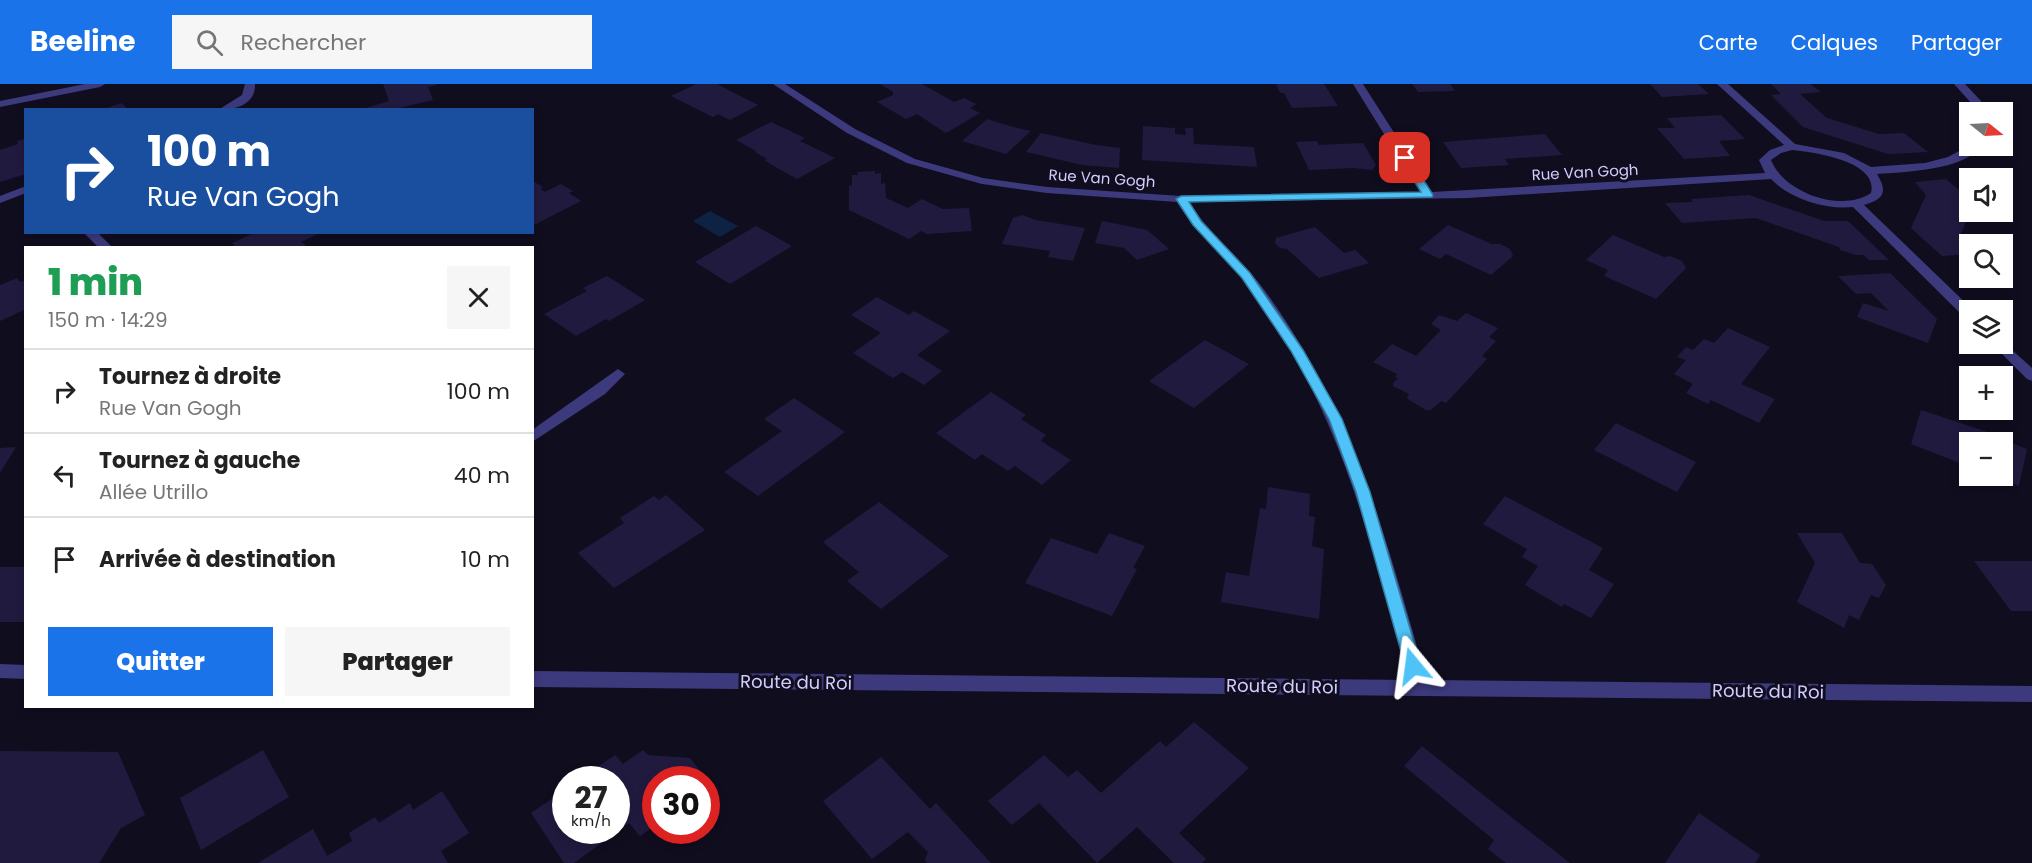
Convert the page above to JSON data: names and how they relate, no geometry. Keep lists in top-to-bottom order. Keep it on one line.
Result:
{"streets":{"street":["Rue Van Gogh","Route du Roi"]},"north":"right","page":{"header":"Beeline","search":"Rechercher","nav":["Carte","Calques","Partager"],"map_buttons":["+","−"],"turn":["100 m","Rue Van Gogh"],"heading":["1 min","150 m · 14:29"],"list":[{"name":"Tournez à droite","note":"Rue Van Gogh","value":"100 m"},{"name":"Tournez à gauche","note":"Allée Utrillo","value":"40 m"},{"name":"Arrivée à destination","value":"10 m"}],"buttons":["Quitter","Partager"],"speed":"27 km/h","limit":"30"}}
